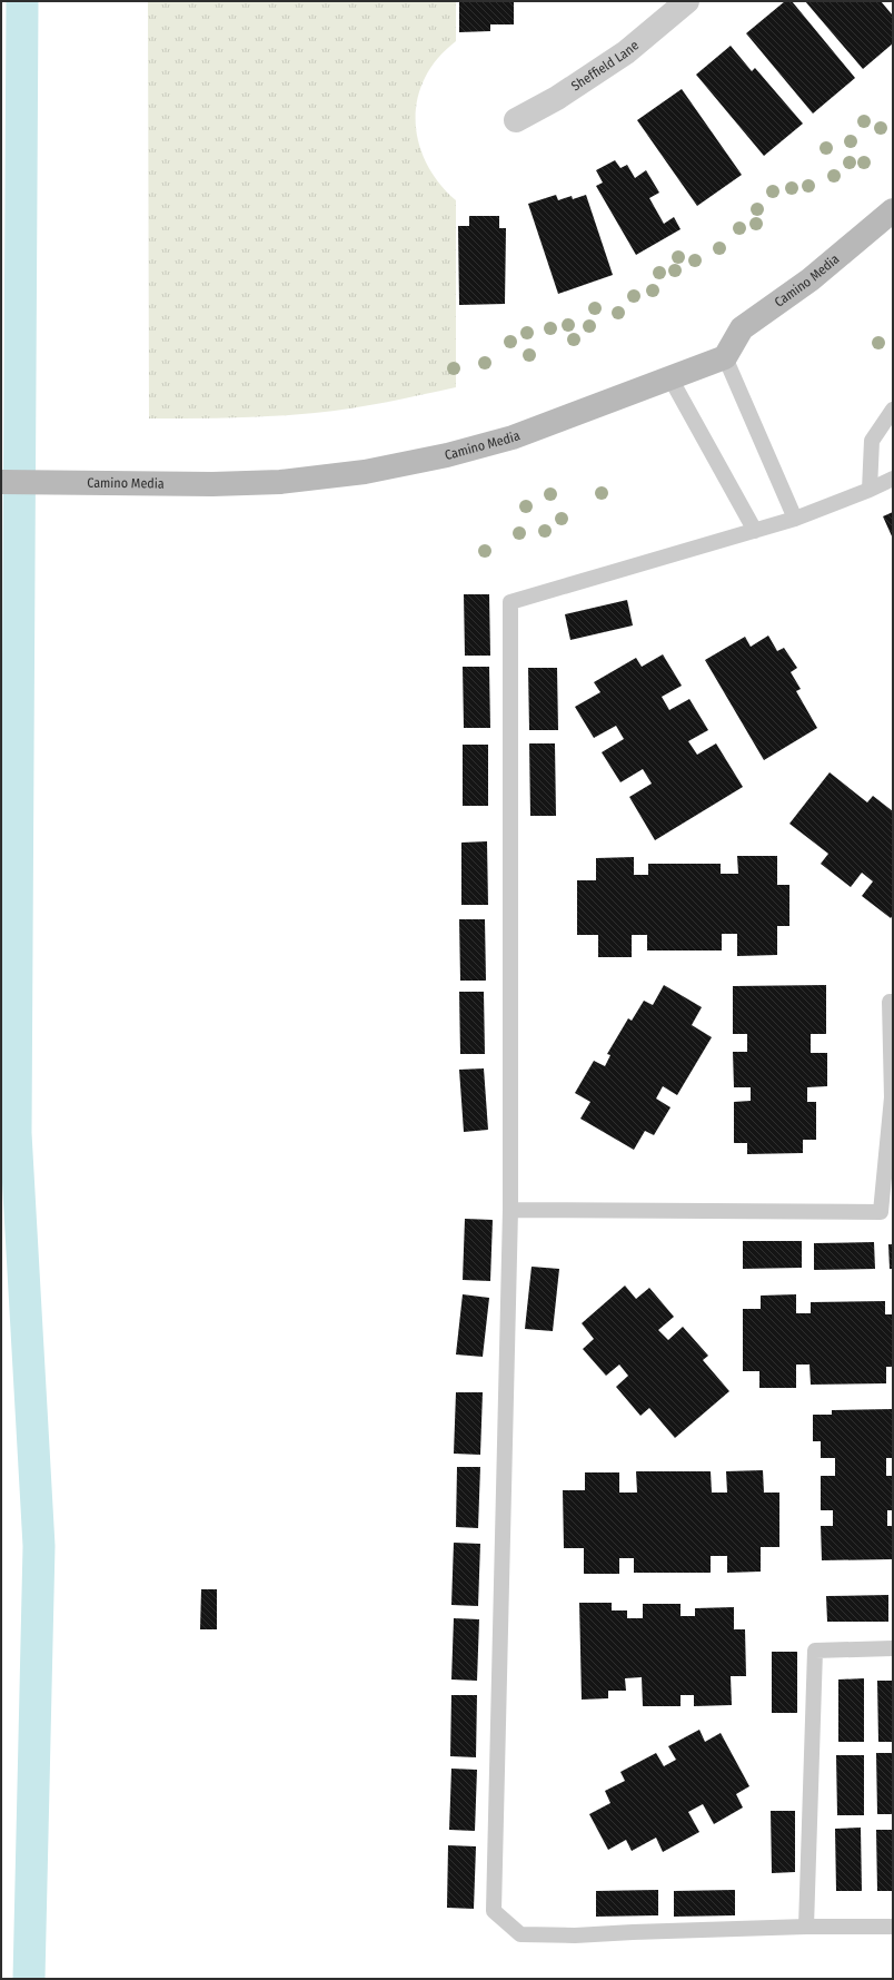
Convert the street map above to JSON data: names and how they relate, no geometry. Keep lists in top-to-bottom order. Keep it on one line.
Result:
{"streets":{"street":["Sheffield Lane","Camino Media"]}}
